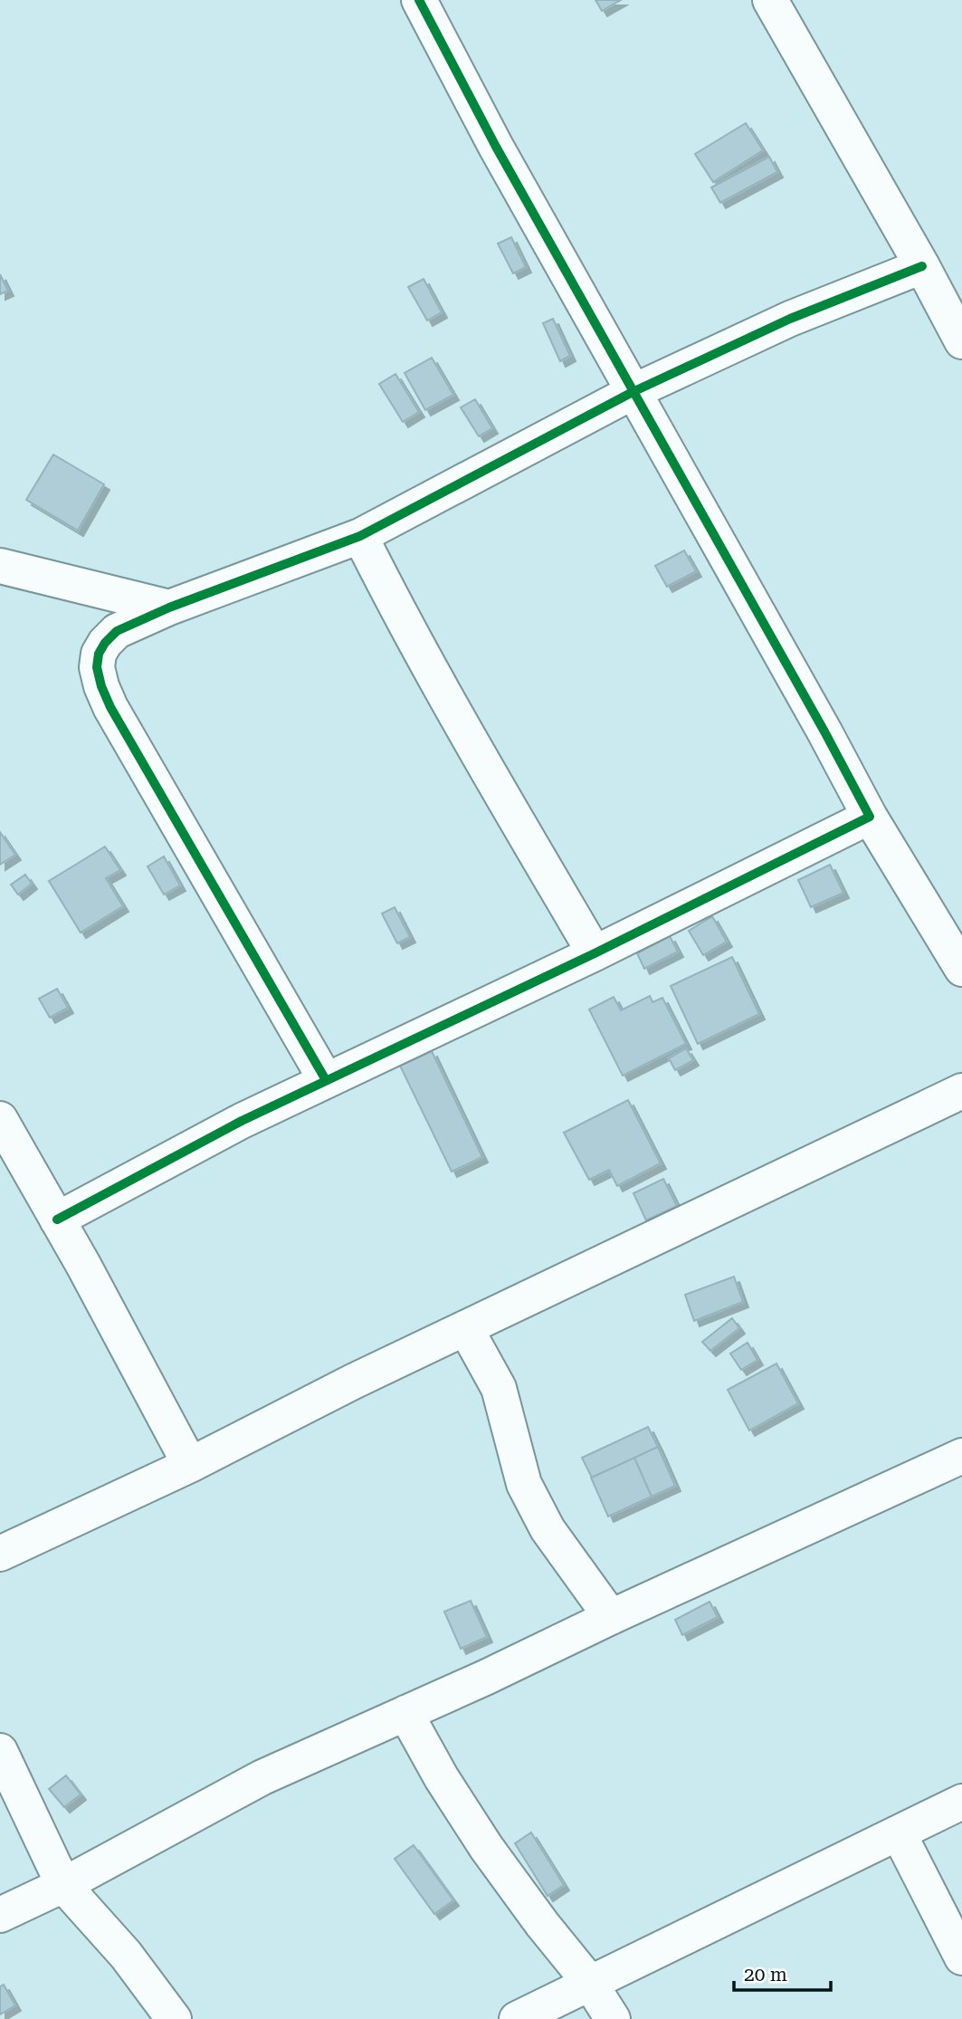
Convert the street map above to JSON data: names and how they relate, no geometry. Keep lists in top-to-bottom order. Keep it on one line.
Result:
{"scale_bar":"20 m"}
